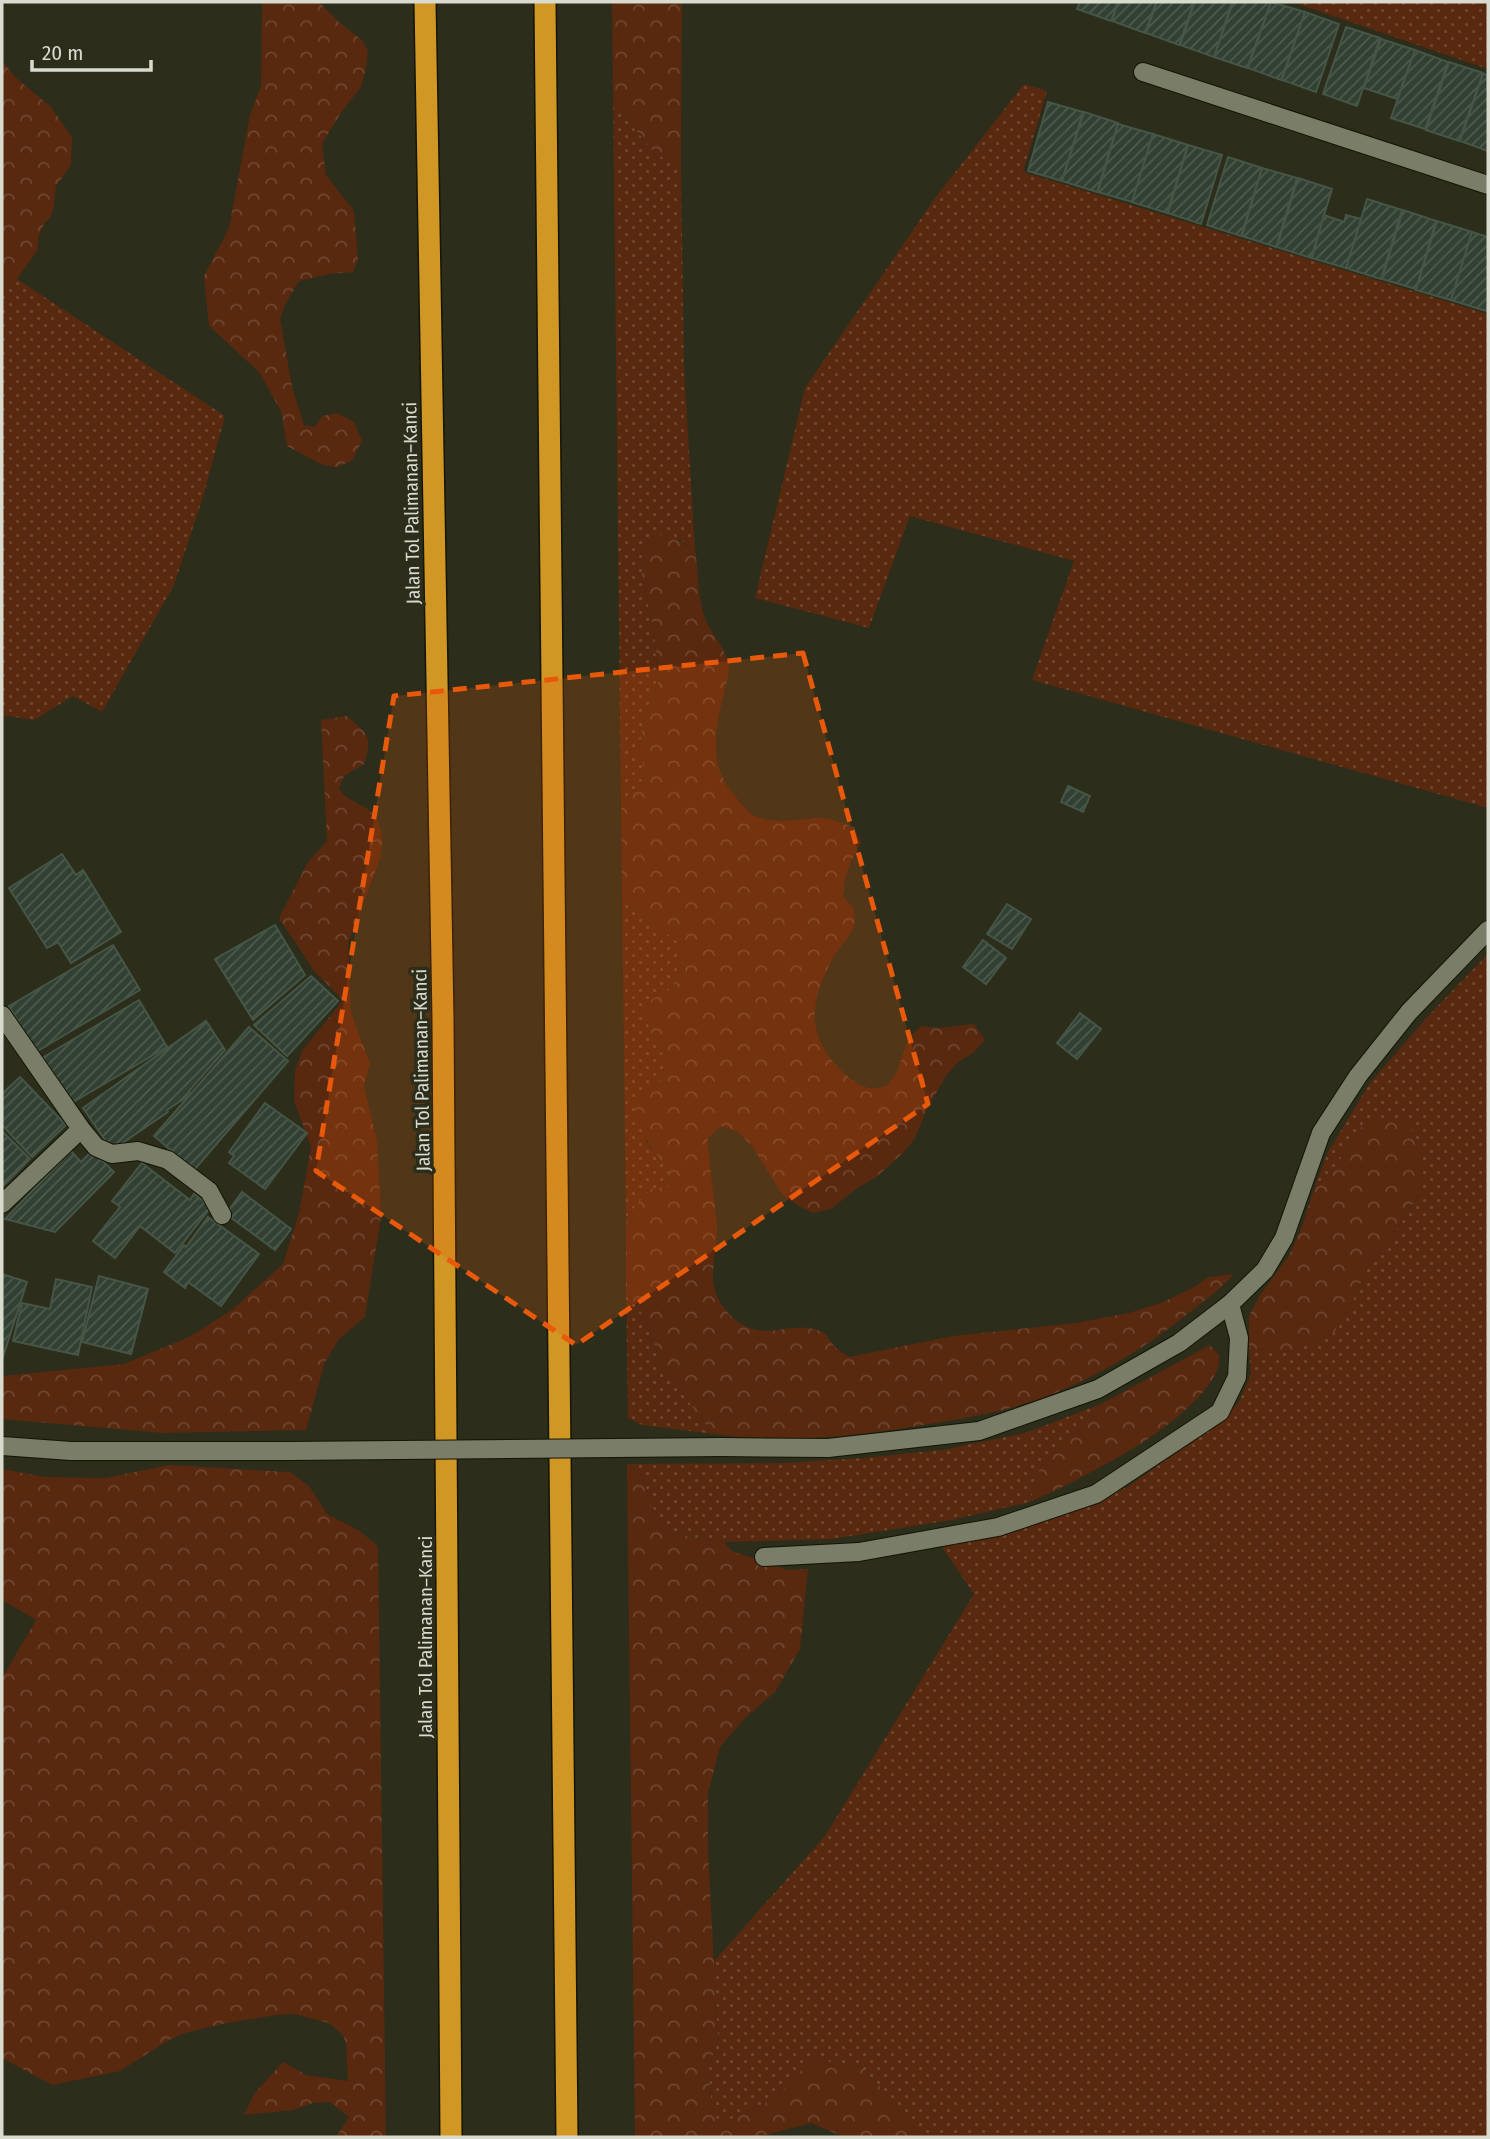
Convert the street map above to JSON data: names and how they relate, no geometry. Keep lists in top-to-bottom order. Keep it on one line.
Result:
{"streets":{"highway":["Jalan Tol Palimanan–Kanci"]},"scale_bar":"20 m"}
